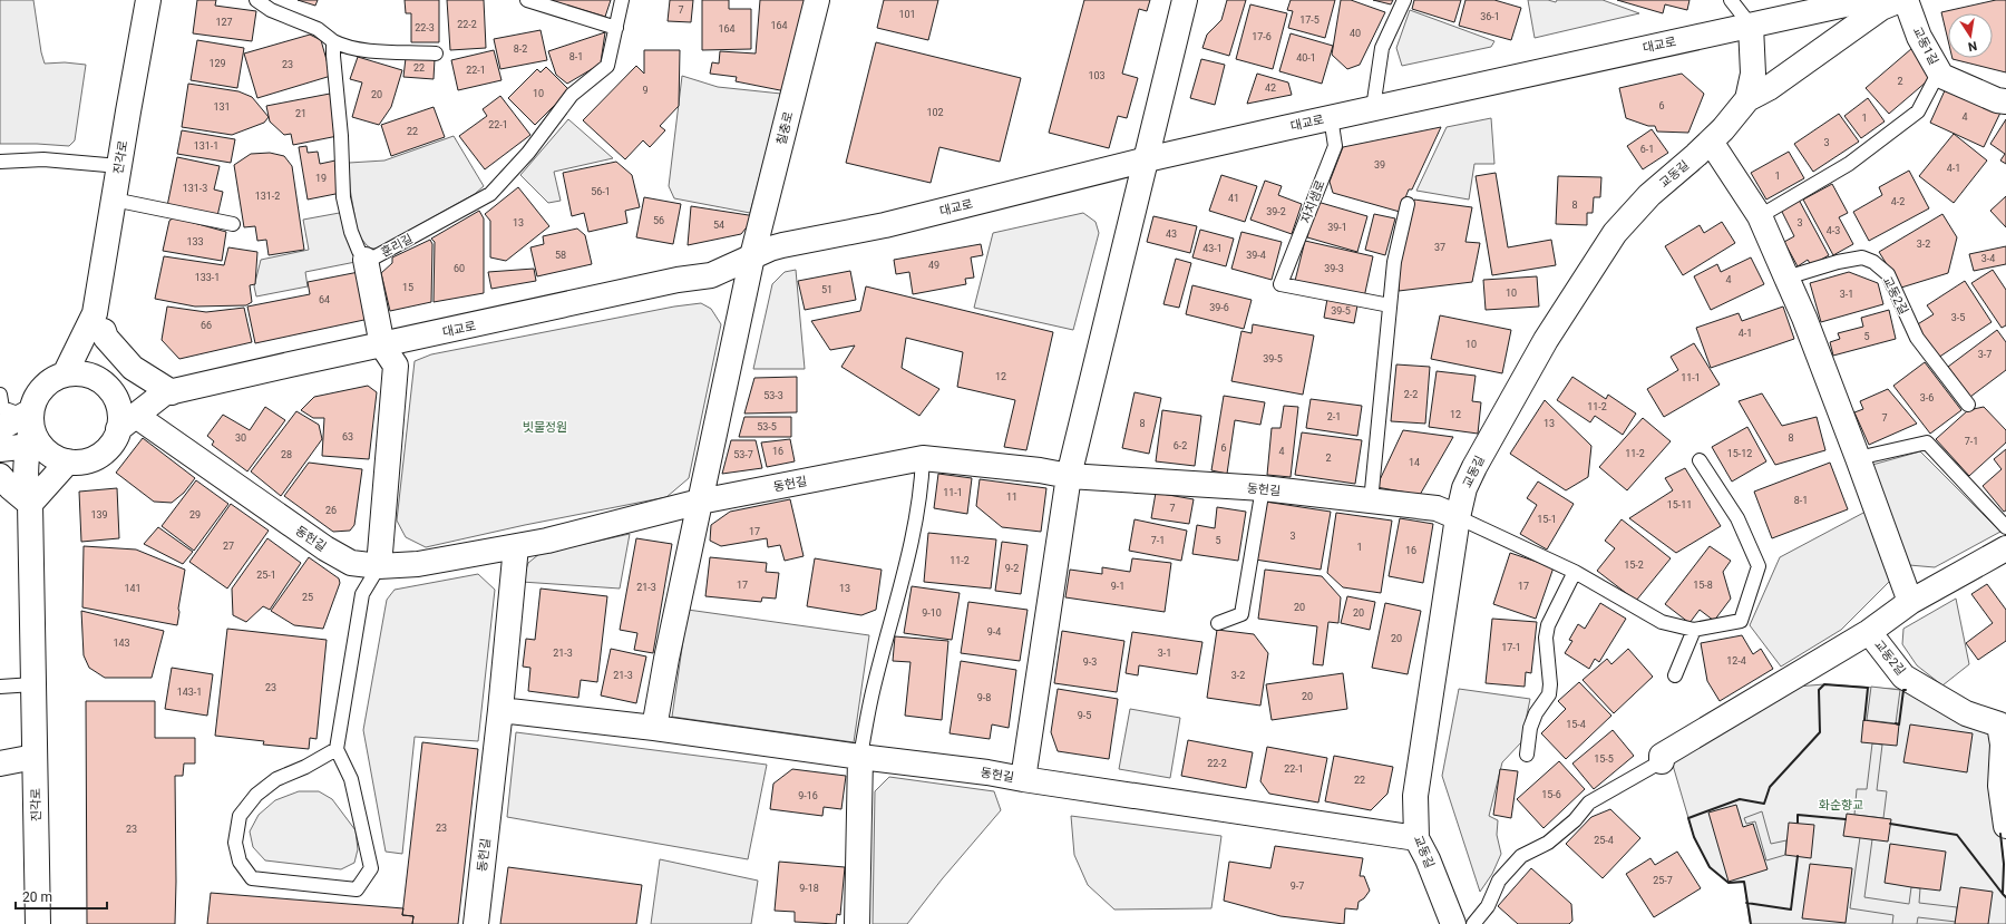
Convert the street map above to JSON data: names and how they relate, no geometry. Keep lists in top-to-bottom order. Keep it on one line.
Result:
{"streets":{"street":["대교로","교동1길","칠충로","진각로","교동길","교동2길","동헌길"],"lane":["자치샘로","훈리길"]},"crossings":[["대교로","칠충로"],["대교로","교동길"],["대교로","자치샘로"],["진각로","동헌길"],["교동길","동헌길"]],"parks":["빗물정원","화순향교"],"house_numbers":["7","101","36-1","17-5","127","22-2","164","22-3","164","40","17-6","8-2","8-1","40-1","129","23","22","22-1","103","2","42","9","10","20","6","131","102","21","4","1","22-1","22","3","131-1","6-1","39","4-1","1","19","131-3","56-1","131-2","41","4-2","8","39-2","56","13","3","54","39-1","4-3","43","133","3-2","37","43-1","58","39-4","3-4","49","60","39-3","133-1","4","15","51","10","3-1","64","39-6","39-5","3-5","66","4-1","5","10","3-7","39-5","12","11-1","2-2","53-3","3-6","11-2","12","2-1","7","8","13","53-5","63","30","8","7-1","6-2","6","16","4","11-2","15-12","28","53-7","2","14","11-1","11","8-1","15-11","7","26","139","29","15-1","17","3","7-1","5","27","1","16","11-2","15-2","9-2","25-1","17","15-8","9-1","17","21-3","141","13","25","20","9-10","20","9-4","20","143","17-1","21-3","3-1","12-4","9-3","21-3","3-2","23","143-1","20","9-8","9-5","15-4","15-5","22-2","22-1","22","15-6","9-16","23","23","25-4","25-7","9-7","9-18"],"scale_bar":"20 m","north":"bottom"}
